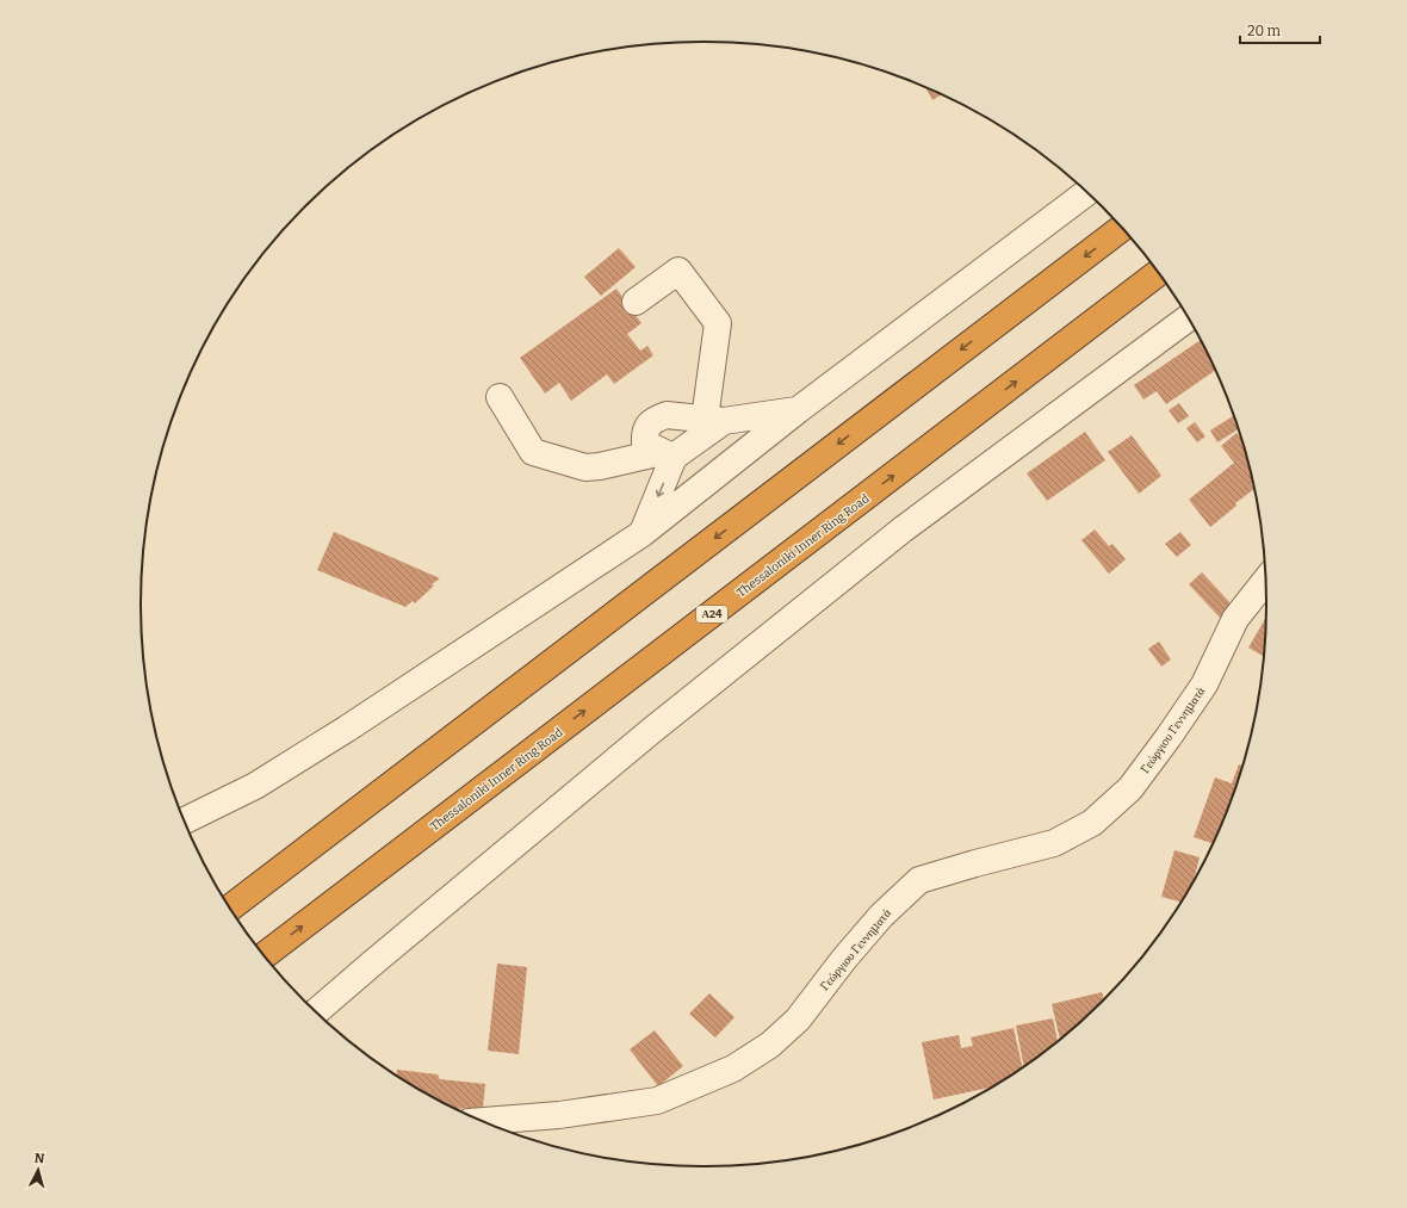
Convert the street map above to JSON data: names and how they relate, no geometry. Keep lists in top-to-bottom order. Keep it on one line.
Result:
{"streets":{"highway":["Thessaloniki Inner Ring Road","Α24"],"street":["Γεώργιου Γεννηματά"]},"scale_bar":"20 m","north":"top"}
